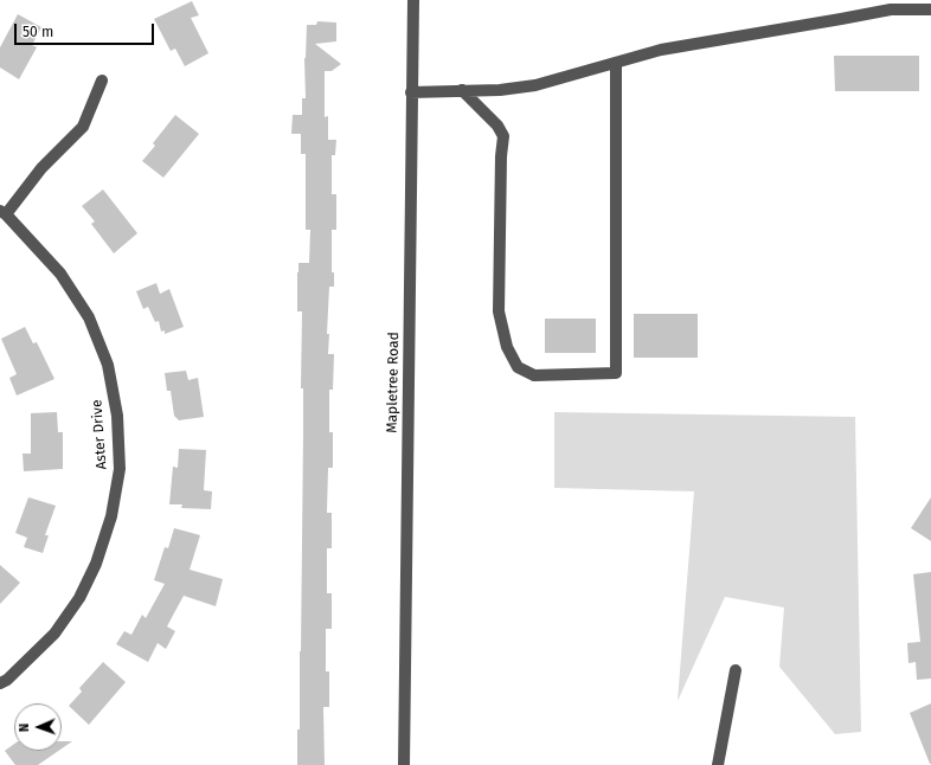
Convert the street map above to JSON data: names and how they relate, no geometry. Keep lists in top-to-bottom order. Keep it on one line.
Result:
{"streets":{"street":["Mapletree Road","Aster Drive"]},"scale_bar":"50 m","north":"left"}
